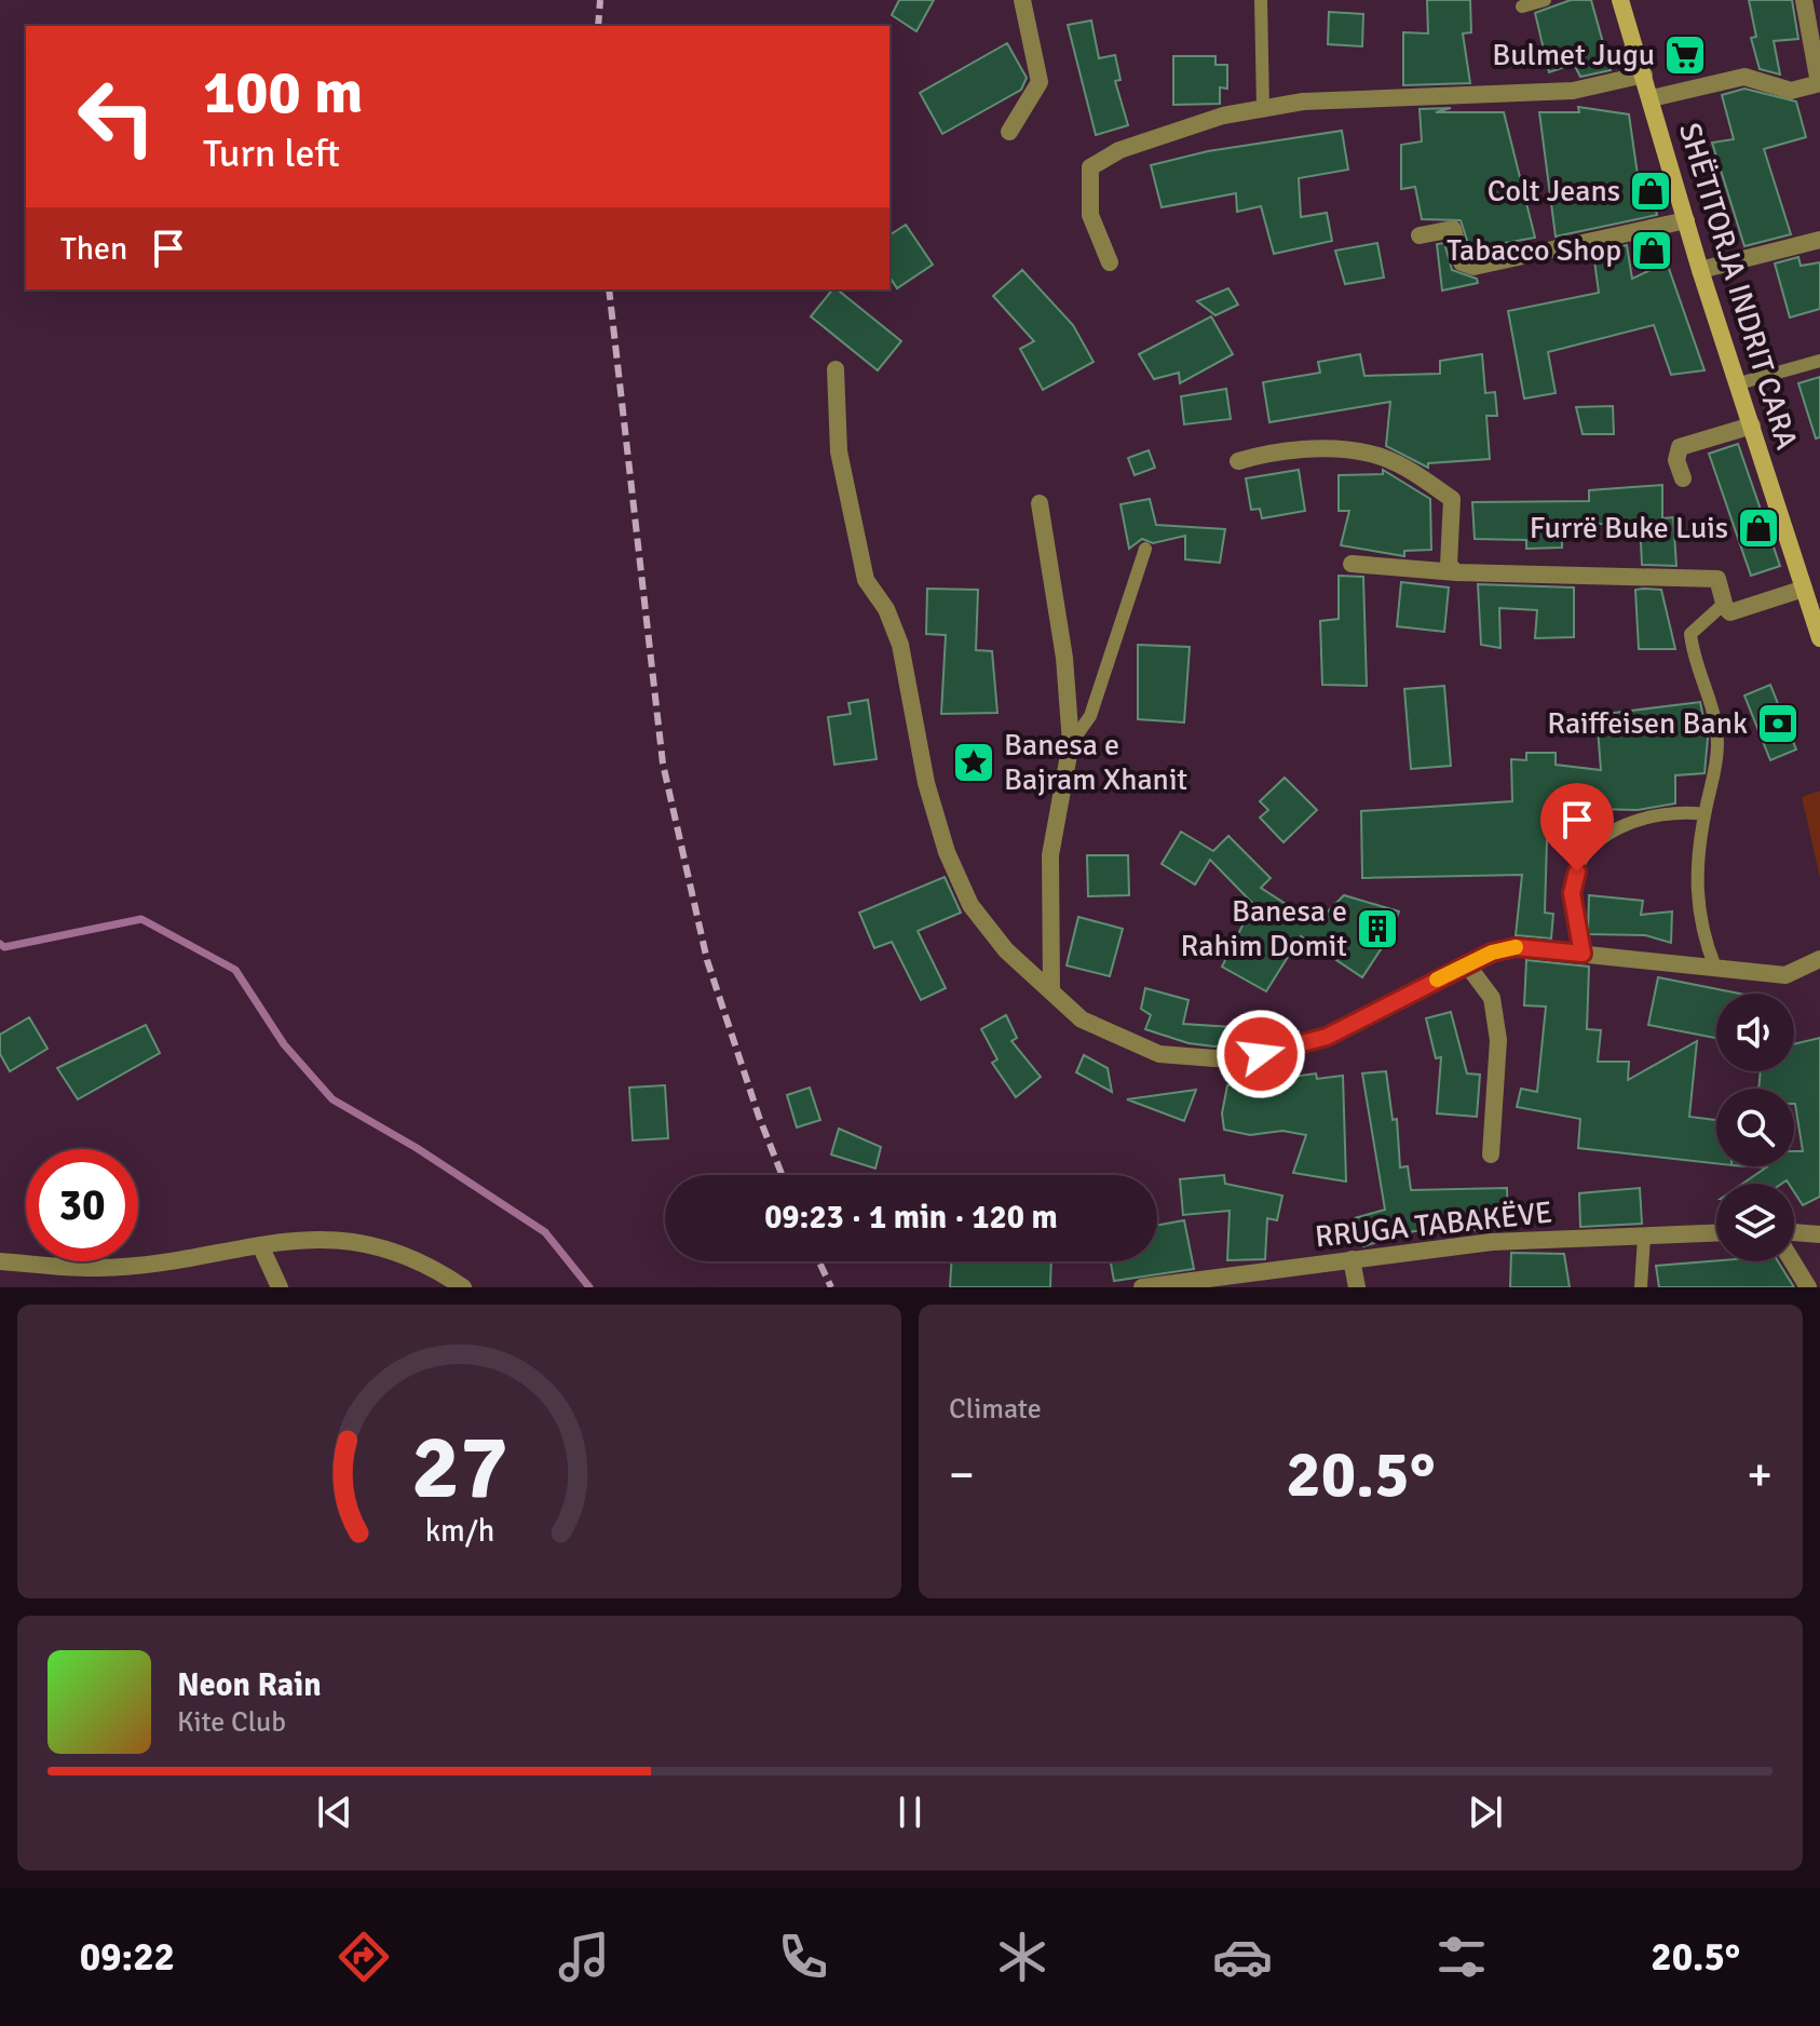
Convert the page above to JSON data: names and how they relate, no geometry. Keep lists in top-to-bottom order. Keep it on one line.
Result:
{"streets":{"main road":["SHËTITORJA INDRIT CARA"],"street":["RRUGA TABAKËVE"]},"places":{"supermarket":["Bulmet Jugu"],"shop":["Colt Jeans","Tabacco Shop","Furrë Buke Luis"],"bank":["Raiffeisen Bank"],"place":["Banesa e Bajram Xhanit"],"building":["Banesa e Rahim Domit"]},"page":{"turn":["100 m","Turn left"],"then":"Then","limit":"30","trip":"09:23 · 1 min · 120 m","tile":"Climate","heat":["−","20.5°","+"],"song":["Neon Rain","Kite Club"],"tabs":["09:22","20.5°"],"gauge":["27","km/h"]}}
